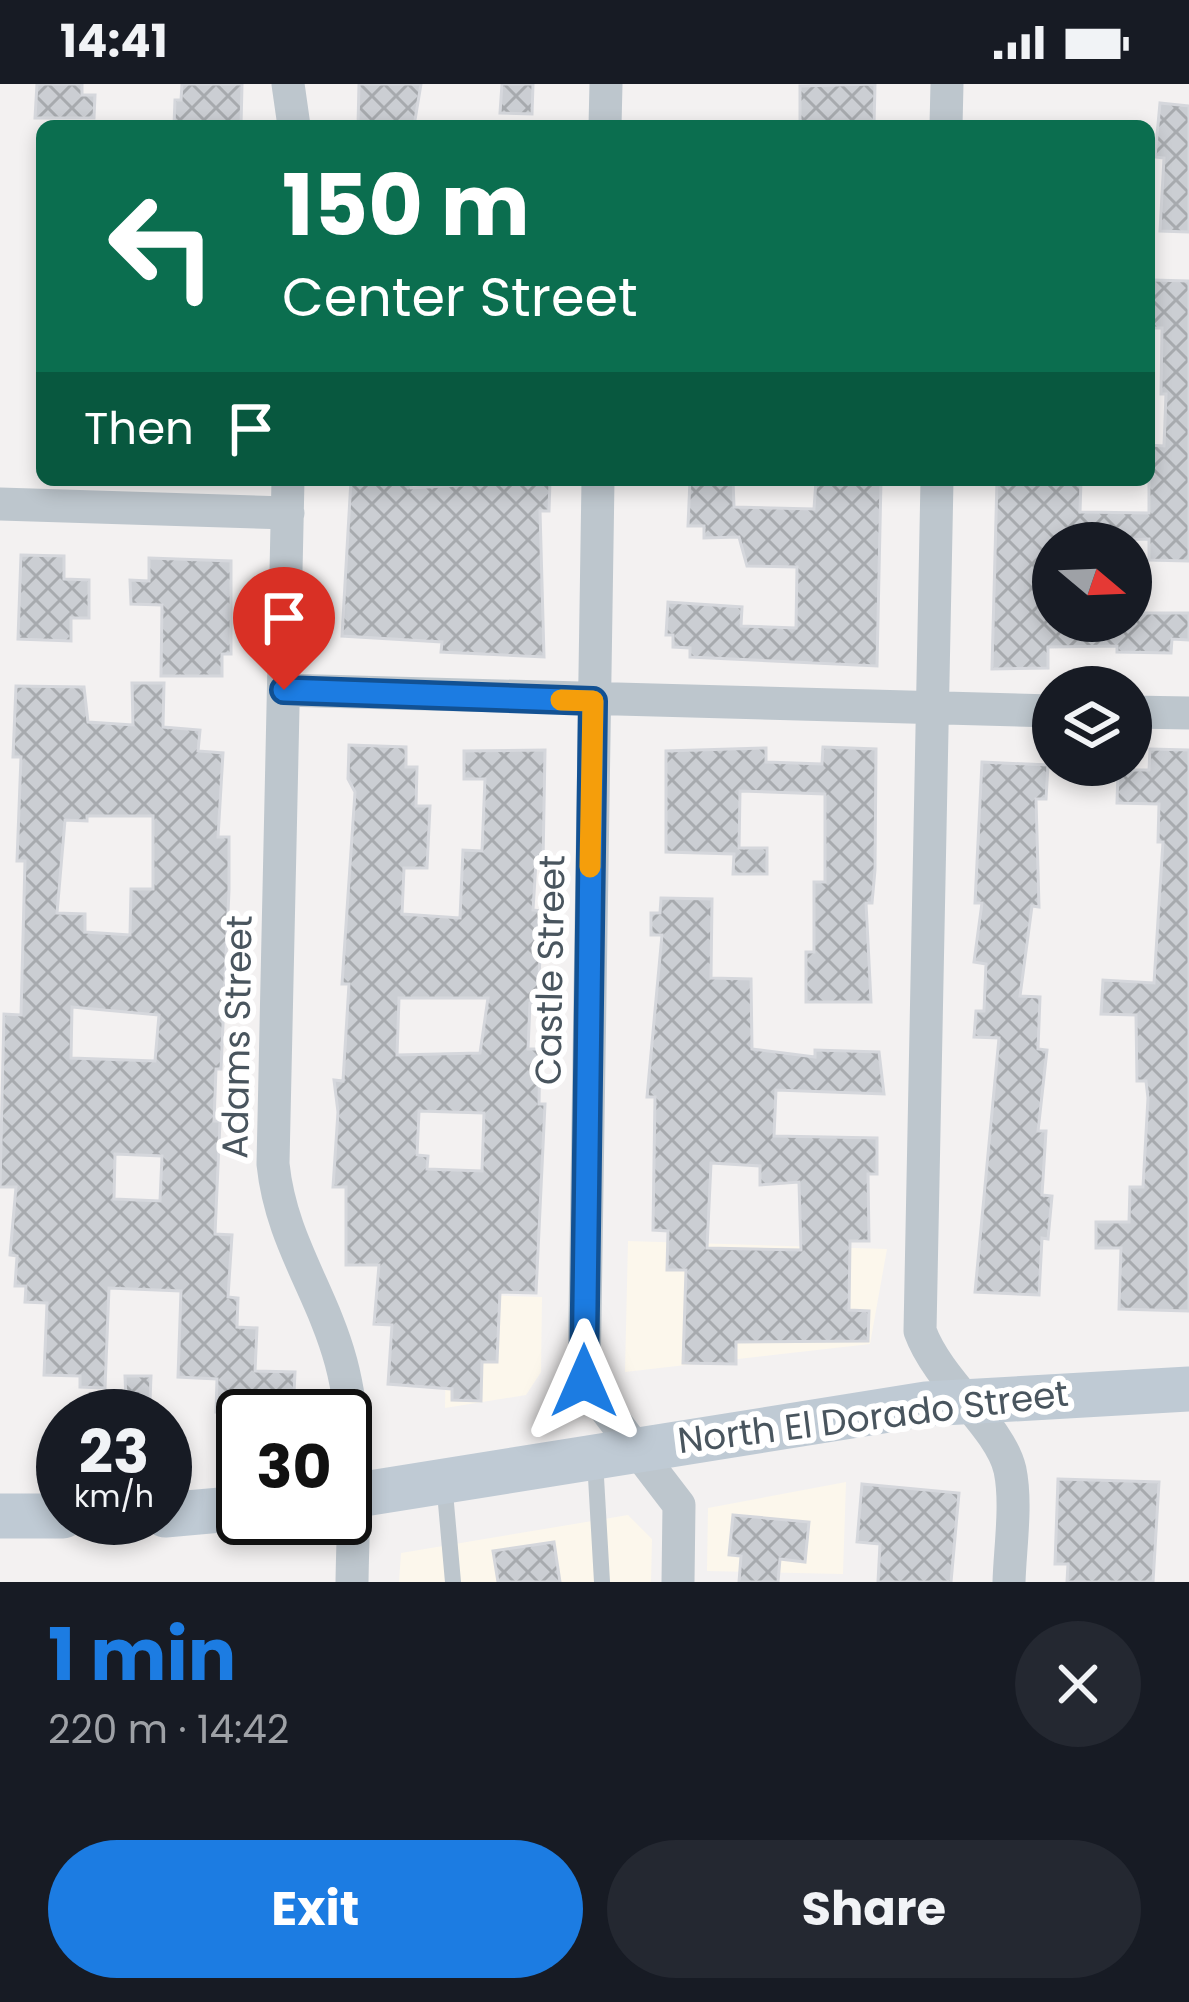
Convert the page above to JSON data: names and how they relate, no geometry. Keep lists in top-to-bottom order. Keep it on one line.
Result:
{"streets":{"main road":["North El Dorado Street"],"street":["Castle Street","Adams Street"]},"crossings":[["Castle Street","North El Dorado Street"]],"north":"right","page":{"status":"14:41","turn":["150 m","Center Street"],"then":"Then","speed":"23 km/h","limit":"30","heading":["1 min","220 m · 14:42"],"buttons":["Exit","Share"]}}
